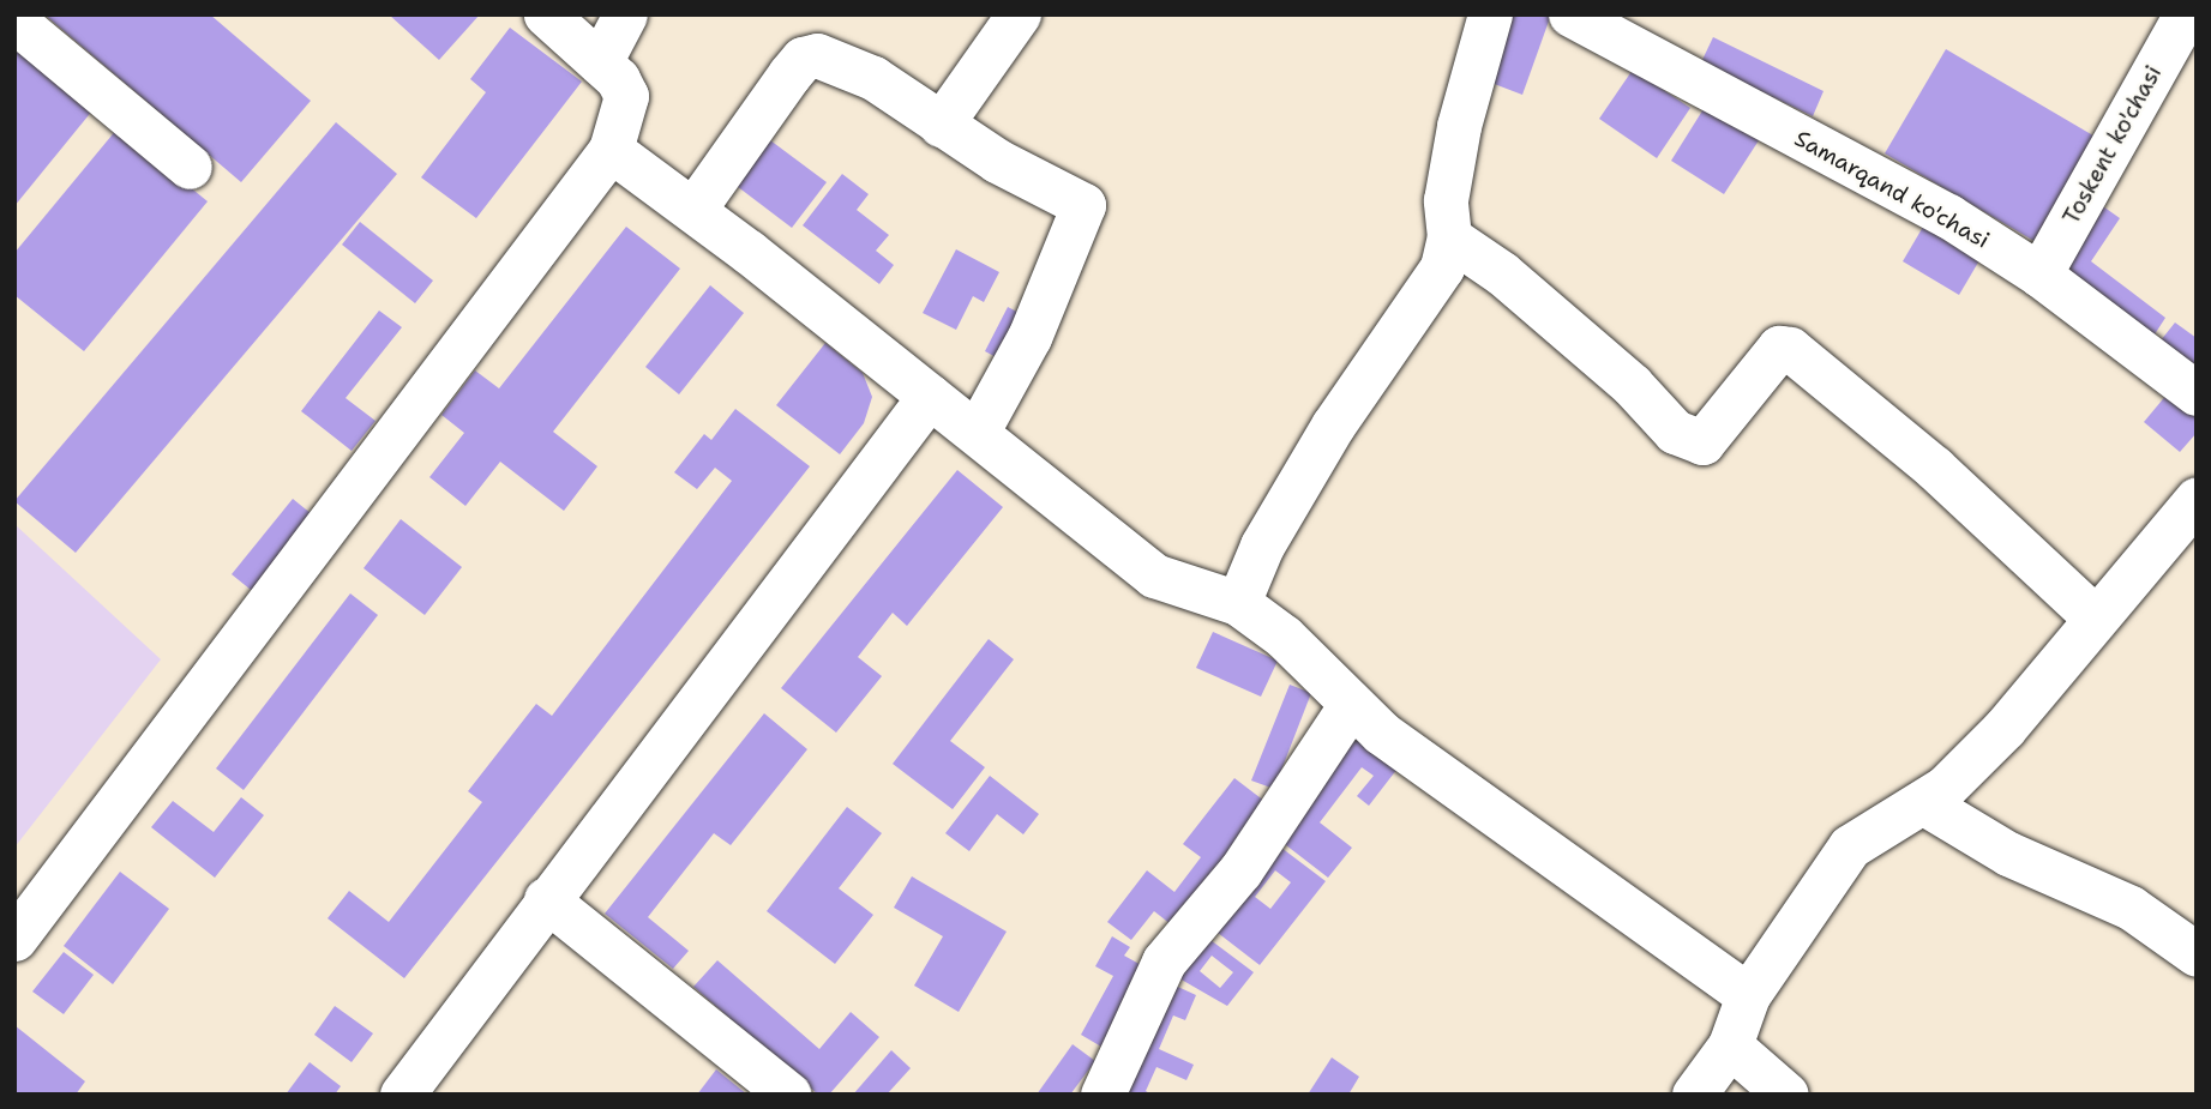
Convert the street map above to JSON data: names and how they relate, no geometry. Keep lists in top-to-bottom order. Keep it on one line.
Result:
{"streets":{"street":["Toskent ko'chasi","Samarqand ko'chasi"]},"crossings":[["Toskent ko'chasi","Samarqand ko'chasi"]]}
